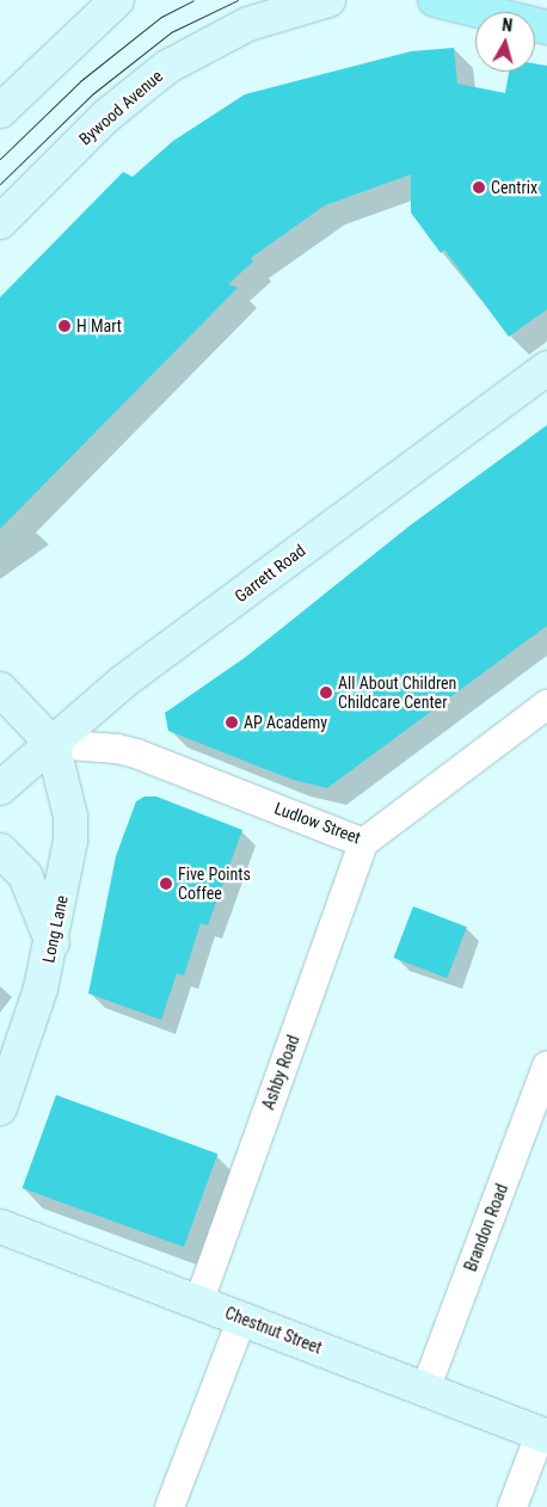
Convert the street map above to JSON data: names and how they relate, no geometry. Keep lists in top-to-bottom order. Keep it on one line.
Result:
{"streets":{"street":["Bywood Avenue","Garrett Road","Ludlow Street","Long Lane","Ashby Road","Brandon Road","Chestnut Street"]},"crossings":[["Garrett Road","Ludlow Street"],["Garrett Road","Long Lane"],["Ludlow Street","Long Lane"],["Ludlow Street","Ashby Road"],["Ashby Road","Chestnut Street"],["Brandon Road","Chestnut Street"]],"places":["Centrix","H Mart","All About Children Childcare Center","AP Academy","Five Points Coffee"],"north":"top"}
